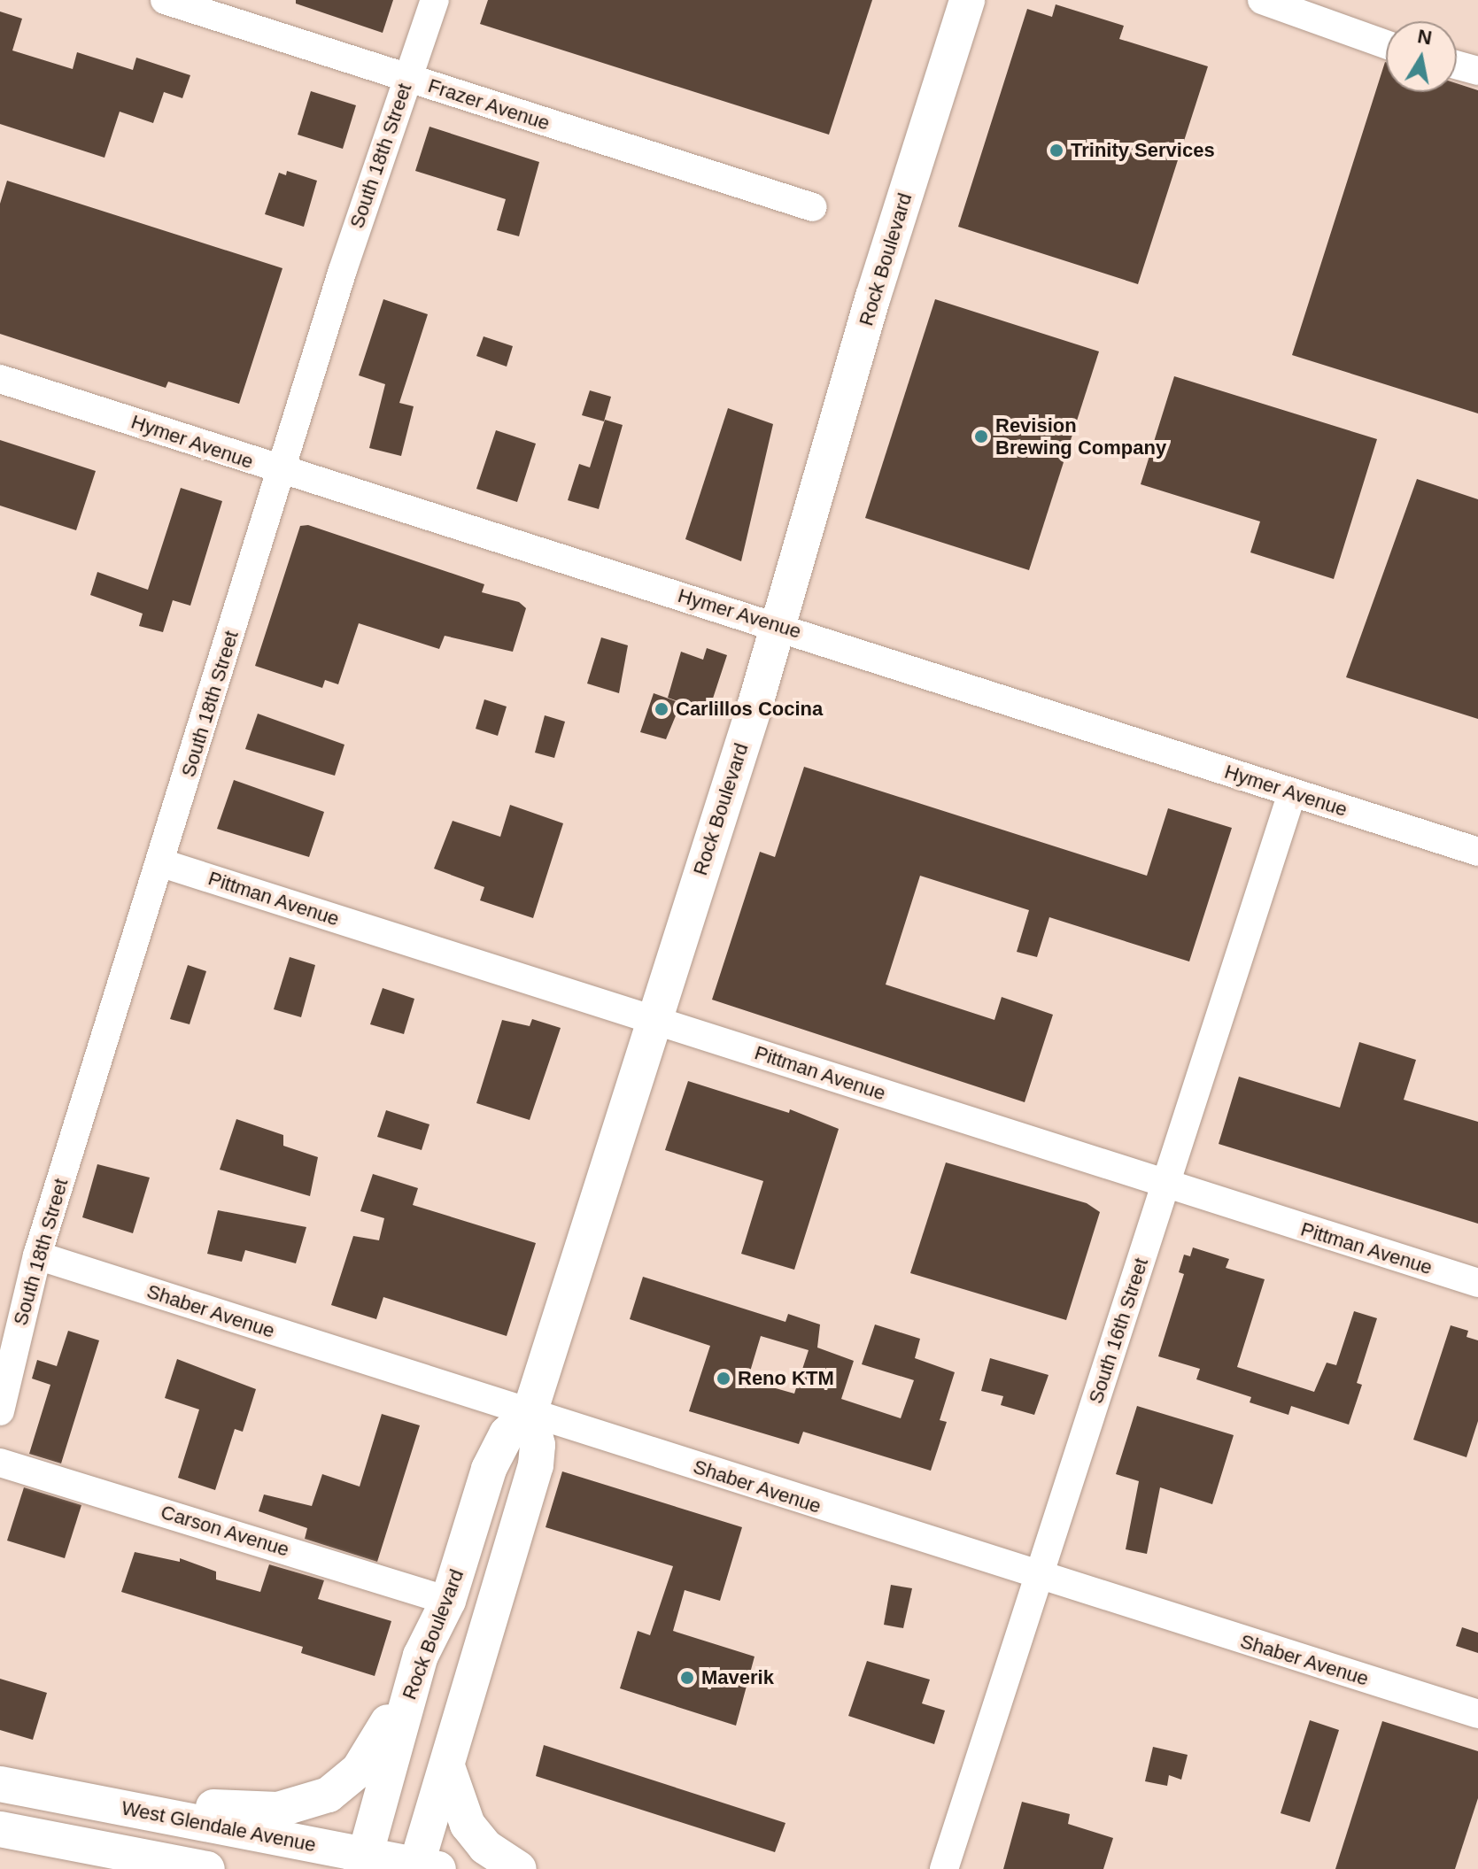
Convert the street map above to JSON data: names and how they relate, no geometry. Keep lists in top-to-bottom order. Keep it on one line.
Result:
{"streets":{"main road":["Rock Boulevard","West Glendale Avenue"],"street":["Frazer Avenue","South 18th Street","Hymer Avenue","Pittman Avenue","Shaber Avenue","South 16th Street","Carson Avenue"]},"crossings":[["Frazer Avenue","South 18th Street"],["South 18th Street","Hymer Avenue"],["South 18th Street","Pittman Avenue"],["South 18th Street","Shaber Avenue"],["Rock Boulevard","Hymer Avenue"],["Rock Boulevard","Pittman Avenue"],["Rock Boulevard","Shaber Avenue"],["Rock Boulevard","Carson Avenue"],["Rock Boulevard","West Glendale Avenue"],["Hymer Avenue","South 16th Street"],["Pittman Avenue","South 16th Street"],["Shaber Avenue","South 16th Street"]],"places":["Trinity Services","Revision Brewing Company","Carlillos Cocina","Reno KTM","Maverik"],"north":"top"}
